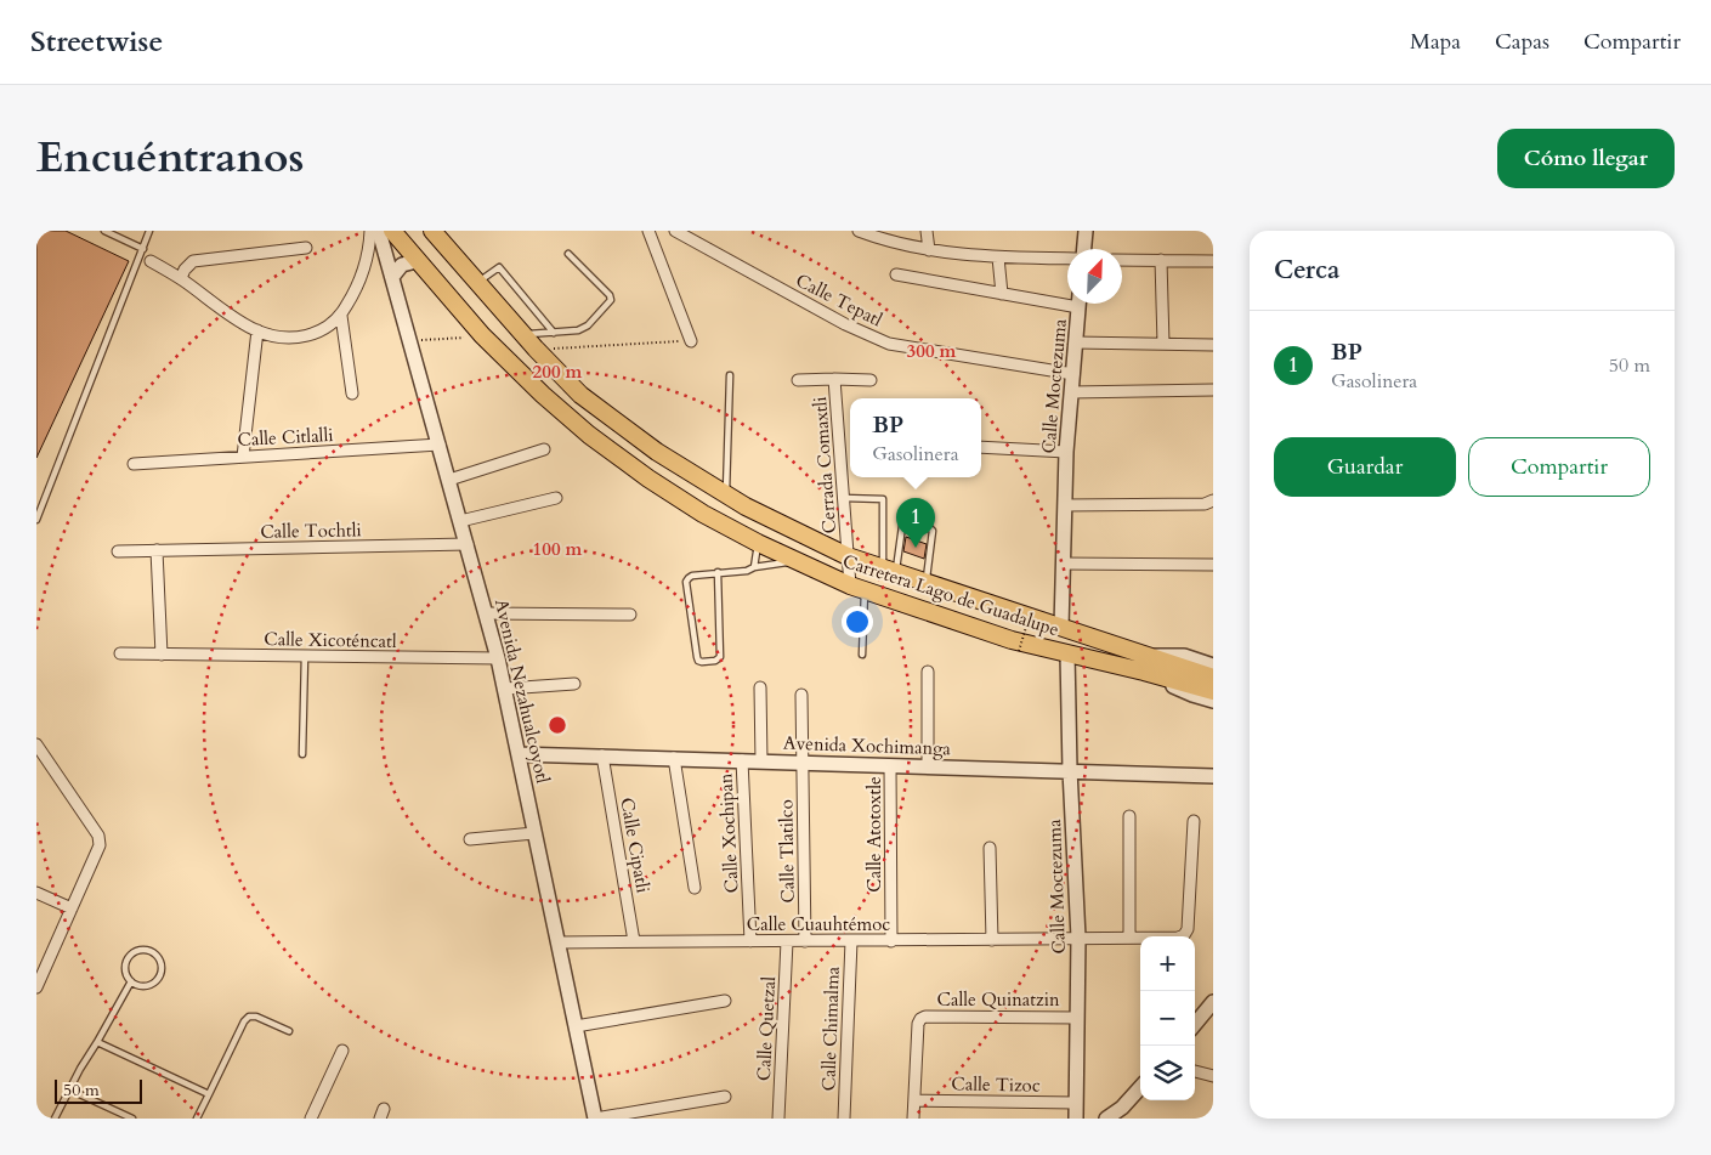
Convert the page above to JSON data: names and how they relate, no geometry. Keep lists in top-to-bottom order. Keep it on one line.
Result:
{"streets":{"main road":["Carretera Lago de Guadalupe"],"street":["Calle Tepatl","Calle Moctezuma","Calle Citlalli","Cerrada Comaxtli","Calle Tochtli","Calle Xicoténcatl","Avenida Nezahualcoyotl","Avenida Xochimanga","Calle Xochipan","Calle Atotoxtle","Calle Cipatli","Calle Tlatilco","Calle Cuauhtémoc","Calle Quinatzin","Calle Quetzal","Calle Chimalma","Calle Tizoc"]},"crossings":[["Calle Tepatl","Calle Moctezuma"],["Calle Moctezuma","Carretera Lago de Guadalupe"],["Calle Moctezuma","Avenida Xochimanga"],["Calle Moctezuma","Calle Cuauhtémoc"],["Calle Moctezuma","Calle Quinatzin"],["Calle Moctezuma","Calle Tizoc"],["Calle Citlalli","Avenida Nezahualcoyotl"],["Cerrada Comaxtli","Carretera Lago de Guadalupe"],["Calle Tochtli","Avenida Nezahualcoyotl"],["Calle Xicoténcatl","Avenida Nezahualcoyotl"],["Avenida Nezahualcoyotl","Avenida Xochimanga"],["Avenida Nezahualcoyotl","Calle Cuauhtémoc"],["Avenida Xochimanga","Calle Xochipan"],["Avenida Xochimanga","Calle Atotoxtle"],["Avenida Xochimanga","Calle Cipatli"],["Avenida Xochimanga","Calle Tlatilco"],["Calle Xochipan","Calle Cuauhtémoc"],["Calle Atotoxtle","Calle Cuauhtémoc"],["Calle Cipatli","Calle Cuauhtémoc"],["Calle Tlatilco","Calle Cuauhtémoc"],["Calle Cuauhtémoc","Calle Quetzal"],["Calle Cuauhtémoc","Calle Chimalma"],["Calle Quinatzin","Calle Tizoc"]],"scale_bar":"50 m","north":"top right","page":{"header":"Streetwise","nav":["Mapa","Capas","Compartir"],"title":"Encuéntranos","buttons":["Cómo llegar",["Guardar","Compartir"]],"heading":"Cerca","list":[{"mark":"1","name":"BP","note":"Gasolinera","value":"50 m"}],"popup":["BP","Gasolinera"],"pins":"1","map_buttons":["+","−"],"scale":"50 m"},"rings":["300 m","200 m","100 m"]}
